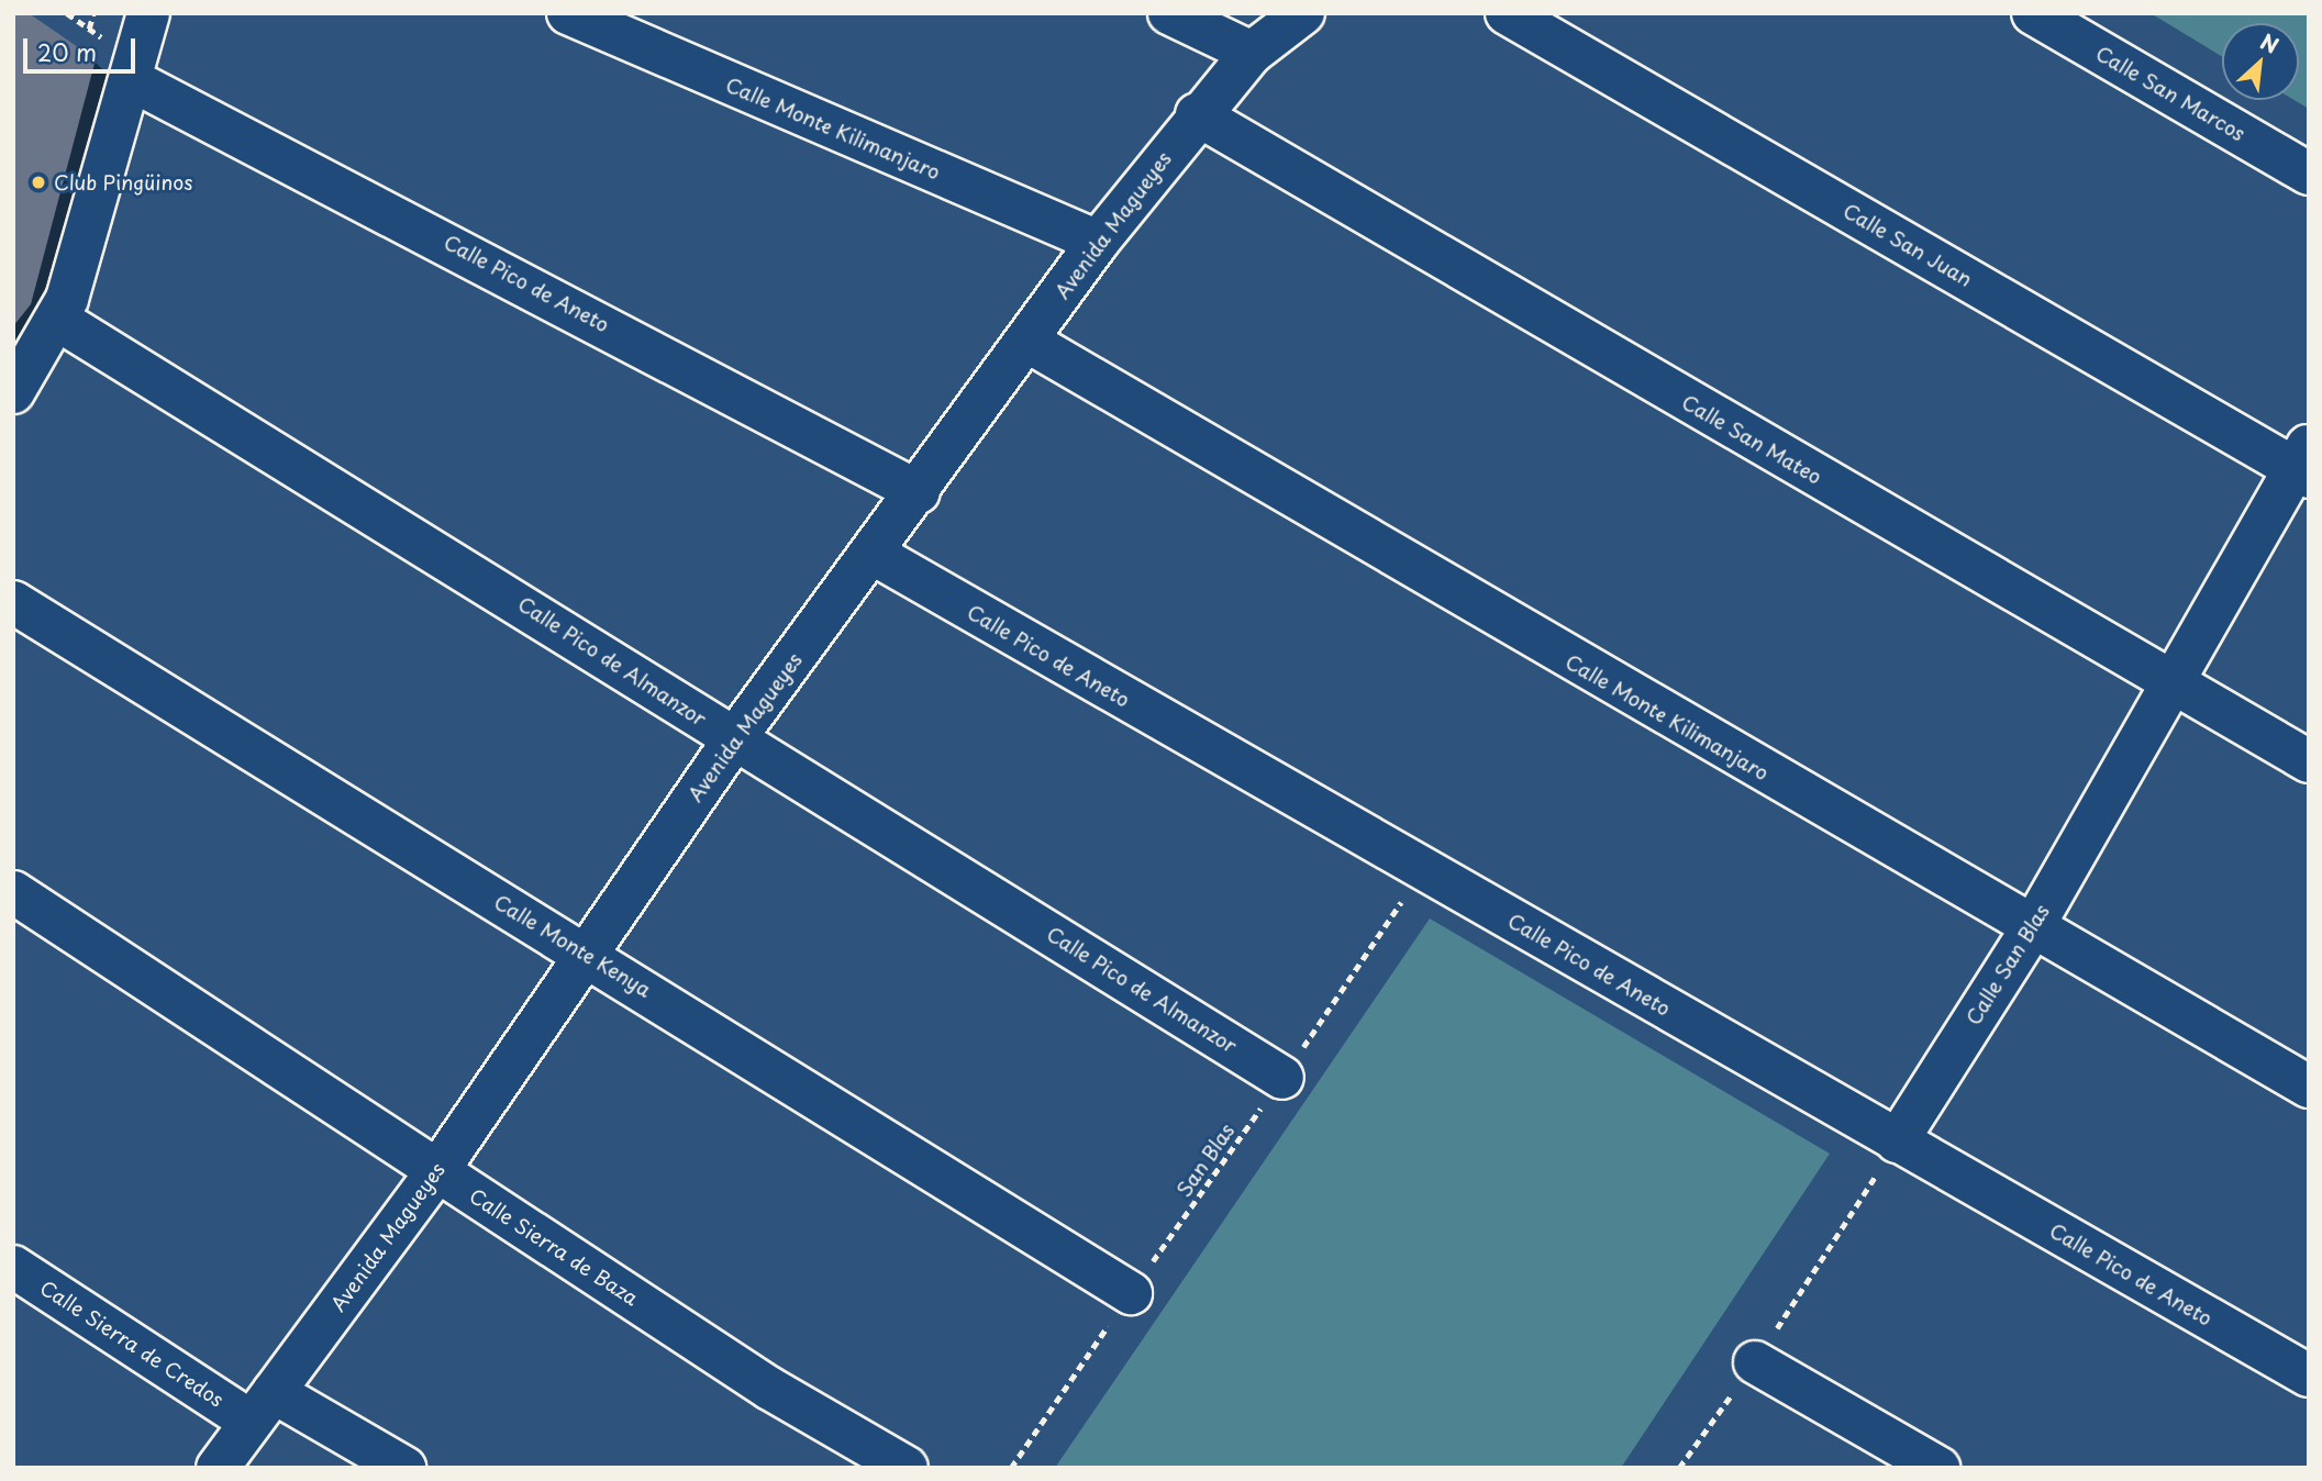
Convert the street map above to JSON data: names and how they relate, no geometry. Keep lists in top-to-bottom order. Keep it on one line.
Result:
{"streets":{"street":["Calle San Marcos","Calle Monte Kilimanjaro","Avenida Magueyes","Calle San Juan","Calle Pico de Aneto","Calle San Mateo","Calle Pico de Almanzor","Calle Monte Kenya","Calle San Blas","Calle Sierra de Baza","Calle Sierra de Credos"],"path":["San Blas"]},"crossings":[["Calle Monte Kilimanjaro","Avenida Magueyes"],["Calle Monte Kilimanjaro","Calle San Blas"],["Avenida Magueyes","Calle Pico de Aneto"],["Avenida Magueyes","Calle San Mateo"],["Avenida Magueyes","Calle Pico de Almanzor"],["Avenida Magueyes","Calle Monte Kenya"],["Avenida Magueyes","Calle Sierra de Baza"],["Avenida Magueyes","Calle Sierra de Credos"],["Calle San Juan","Calle San Blas"],["Calle Pico de Aneto","Calle San Blas"],["Calle Pico de Aneto","San Blas"],["Calle San Mateo","Calle San Blas"],["Calle Pico de Almanzor","San Blas"],["Calle Monte Kenya","San Blas"]],"places":["Club Pingüinos"],"scale_bar":"20 m","north":"top right"}
